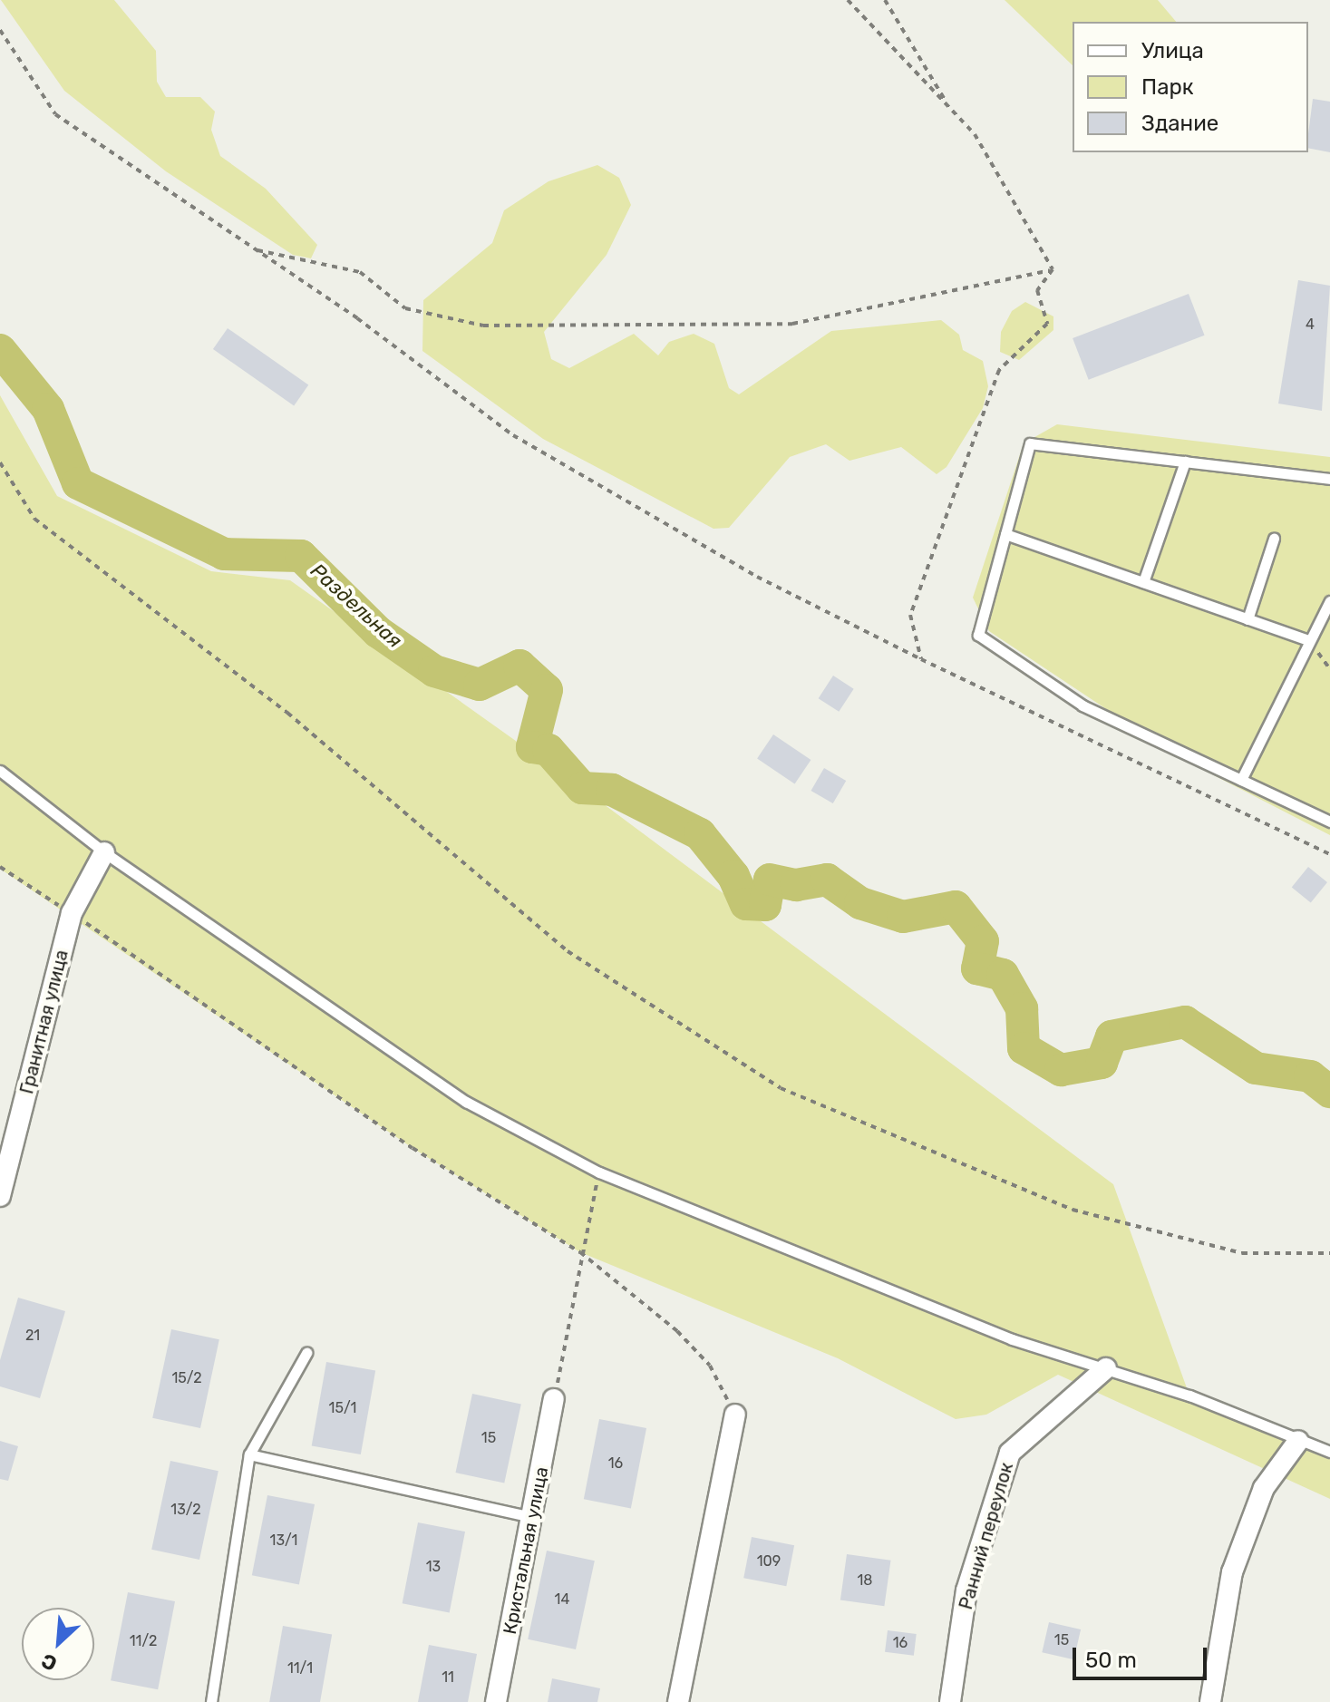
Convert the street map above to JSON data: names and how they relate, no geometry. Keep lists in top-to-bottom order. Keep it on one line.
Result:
{"streets":{"street":["Гранитная улица","Ранний переулок","Кристальная улица"]},"water":["Раздельная"],"house_numbers":["4","21","15/2","15/1","15","16","13/2","13/1","109","13","18","14","15","11/2","16","11/1","11"],"legend":["Улица","Парк","Здание"],"scale_bar":"50 m","north":"bottom left"}
